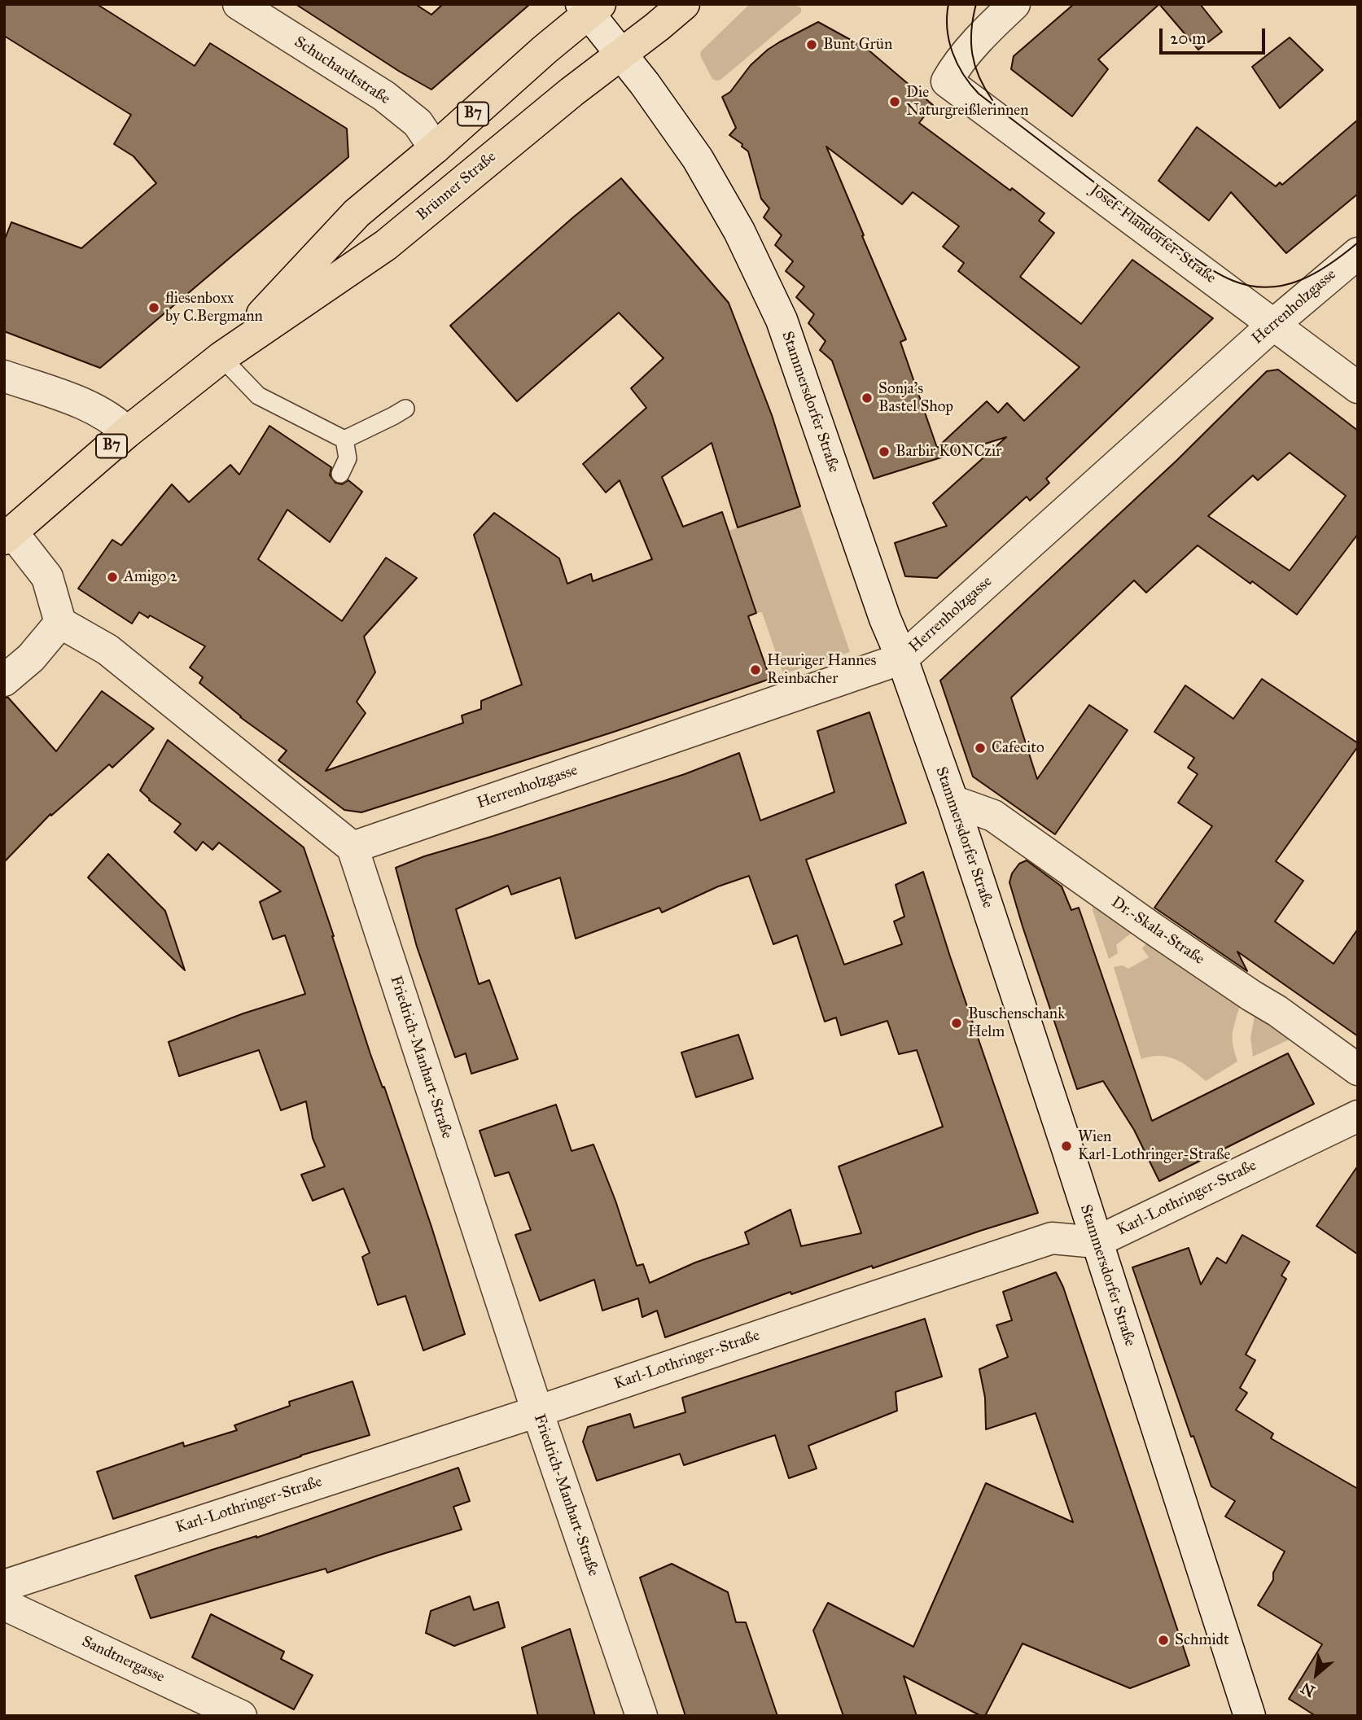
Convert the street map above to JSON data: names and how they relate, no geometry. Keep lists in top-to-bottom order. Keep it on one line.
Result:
{"streets":{"main road":["B7","Brünner Straße"],"street":["Schuchardtstraße","Josef-Flandorfer-Straße","Herrenholzgasse","Stammersdorfer Straße","Dr.-Skala-Straße","Friedrich-Manhart-Straße","Karl-Lothringer-Straße","Sandtnergasse"]},"crossings":[["Schuchardtstraße","Brünner Straße"],["Brünner Straße","Stammersdorfer Straße"],["Josef-Flandorfer-Straße","Herrenholzgasse"],["Herrenholzgasse","Stammersdorfer Straße"],["Herrenholzgasse","Friedrich-Manhart-Straße"],["Stammersdorfer Straße","Dr.-Skala-Straße"],["Stammersdorfer Straße","Karl-Lothringer-Straße"],["Friedrich-Manhart-Straße","Karl-Lothringer-Straße"]],"places":["Bunt Grün","Die Naturgreißlerinnen","fliesenboxx by C.Bergmann","Sonja's Bastel Shop","Barbir KONCzir","Amigo 2","Heuriger Hannes Reinbacher","Cafecito","Buschenschank Helm","Wien Karl-Lothringer-Straße","Schmidt"],"scale_bar":"20 m","north":"bottom left"}
